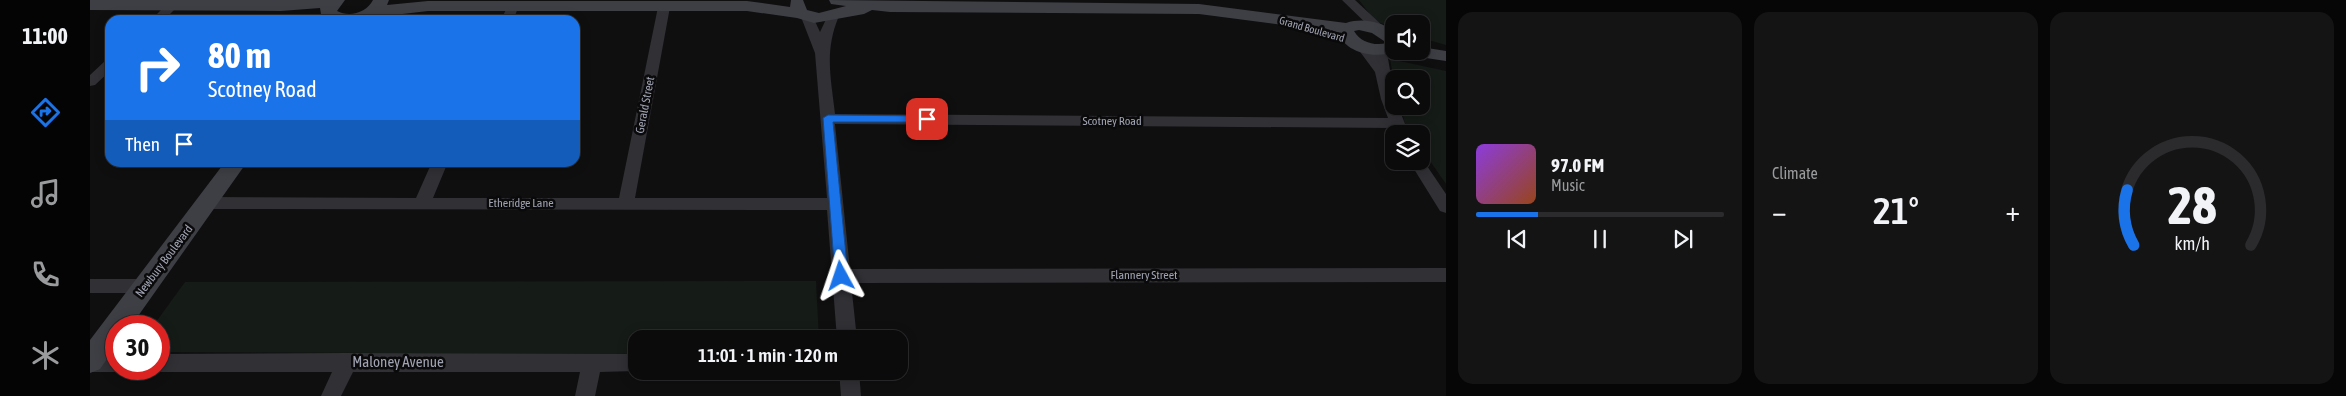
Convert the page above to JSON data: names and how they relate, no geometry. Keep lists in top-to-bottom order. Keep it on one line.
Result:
{"streets":{"street":["Grand Boulevard","Gerald Street","Scotney Road","Etheridge Lane","Newbury Boulevard","Flannery Street","Maloney Avenue"]},"crossings":[["Gerald Street","Etheridge Lane"],["Etheridge Lane","Newbury Boulevard"]],"page":{"tabs":"11:00","tile":"Climate","turn":["80 m","Scotney Road"],"then":"Then","song":["97.0 FM","Music"],"heat":["−","21°","+"],"limit":"30","trip":"11:01 · 1 min · 120 m","gauge":["28","km/h"]}}
